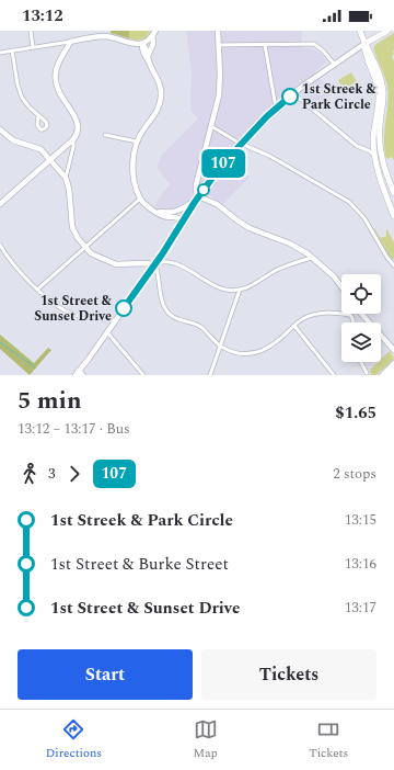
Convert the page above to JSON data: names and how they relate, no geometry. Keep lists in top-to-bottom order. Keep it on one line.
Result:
{"places":["1st Streek & Park Circle","1st Street & Sunset Drive"],"lines":["bus line 107"],"page":{"status":"13:12","on_map":"107","heading":["5 min","13:12 – 13:17 · Bus","$1.65"],"legs":["3","107","2 stops"],"list":[{"name":"1st Streek & Park Circle","value":"13:15"},{"name":"1st Street & Burke Street","value":"13:16"},{"name":"1st Street & Sunset Drive","value":"13:17"}],"buttons":["Start","Tickets"],"tabs":["Directions","Map","Tickets"]}}
